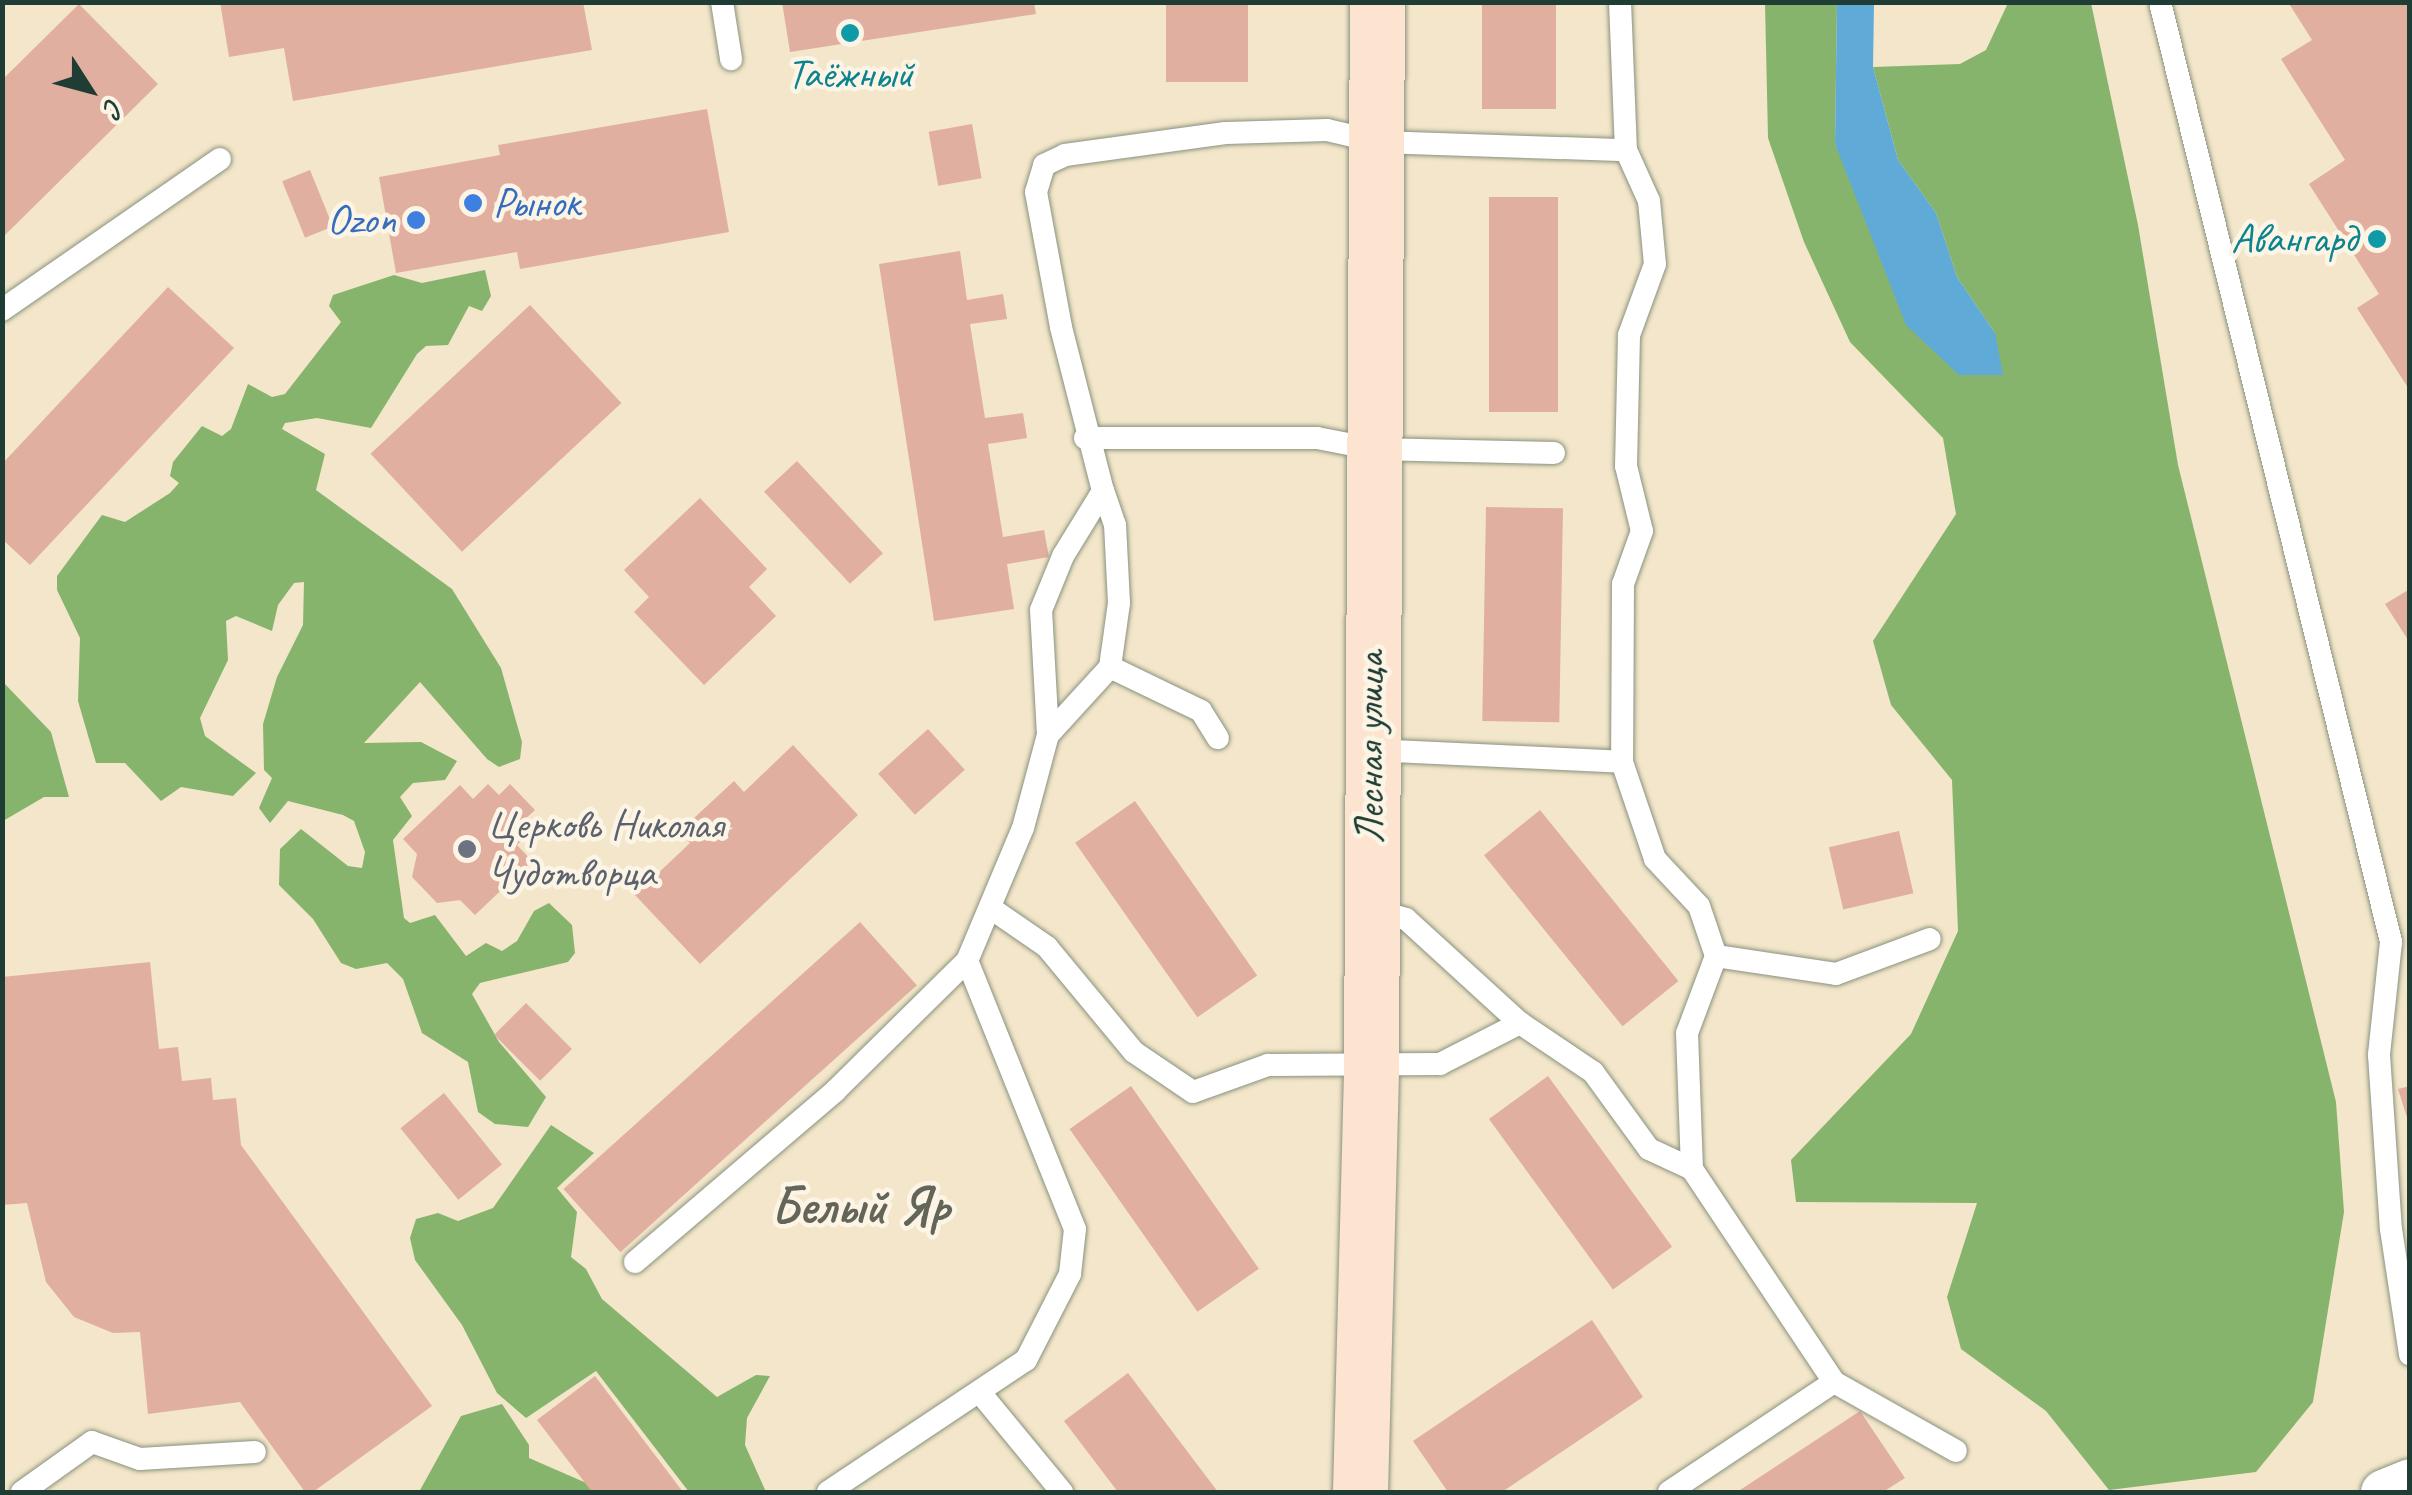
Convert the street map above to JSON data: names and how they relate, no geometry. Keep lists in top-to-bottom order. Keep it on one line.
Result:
{"streets":{"street":["Лесная улица"]},"districts":["Белый Яр"],"places":["Таёжный","Рынок","Ozon","Авангард","Церковь Николая Чудотворца"],"north":"bottom right"}
